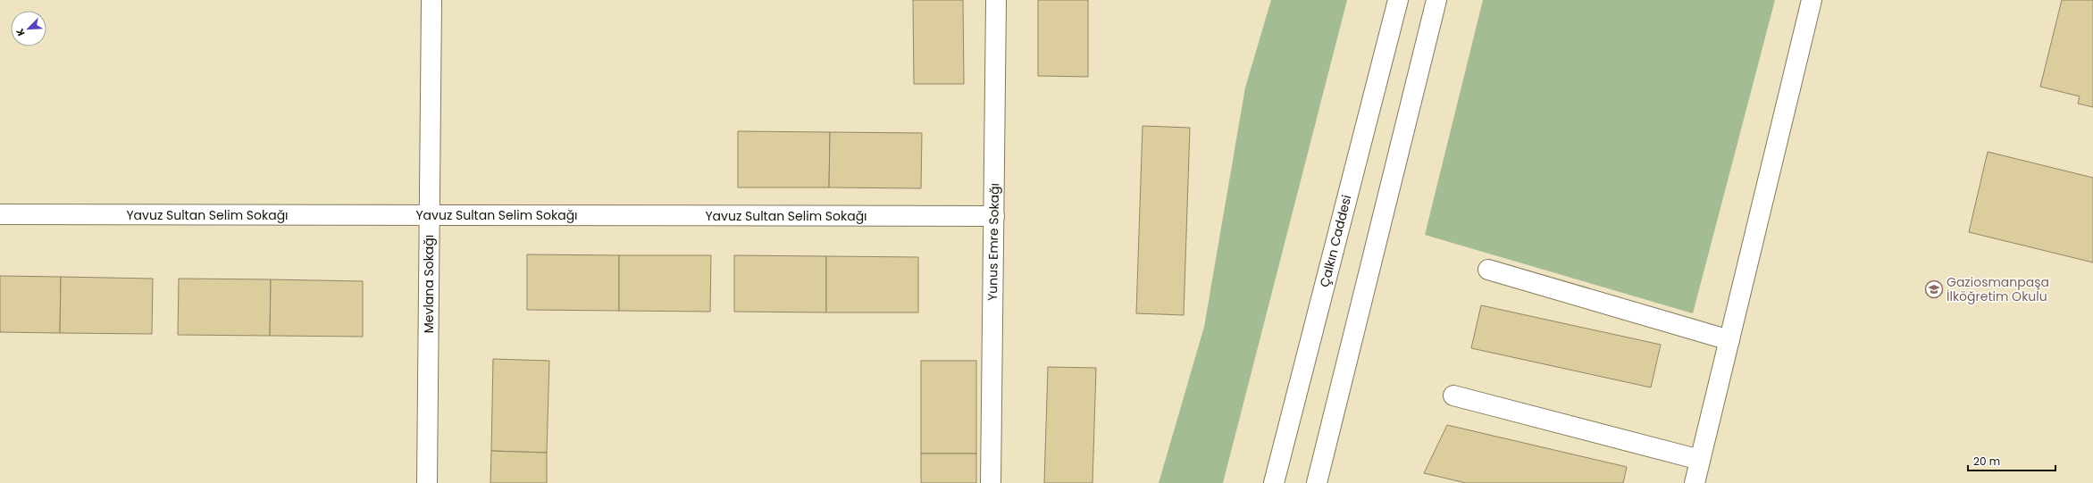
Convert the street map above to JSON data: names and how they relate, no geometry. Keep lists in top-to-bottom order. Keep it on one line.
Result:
{"streets":{"street":["Yavuz Sultan Selim Sokağı","Çalkın Caddesi","Yunus Emre Sokağı","Mevlana Sokağı"]},"crossings":[["Yavuz Sultan Selim Sokağı","Yunus Emre Sokağı"],["Yavuz Sultan Selim Sokağı","Mevlana Sokağı"]],"places":{"school or university":["Gaziosmanpaşa İlköğretim Okulu"]},"scale_bar":"20 m","north":"bottom left"}
